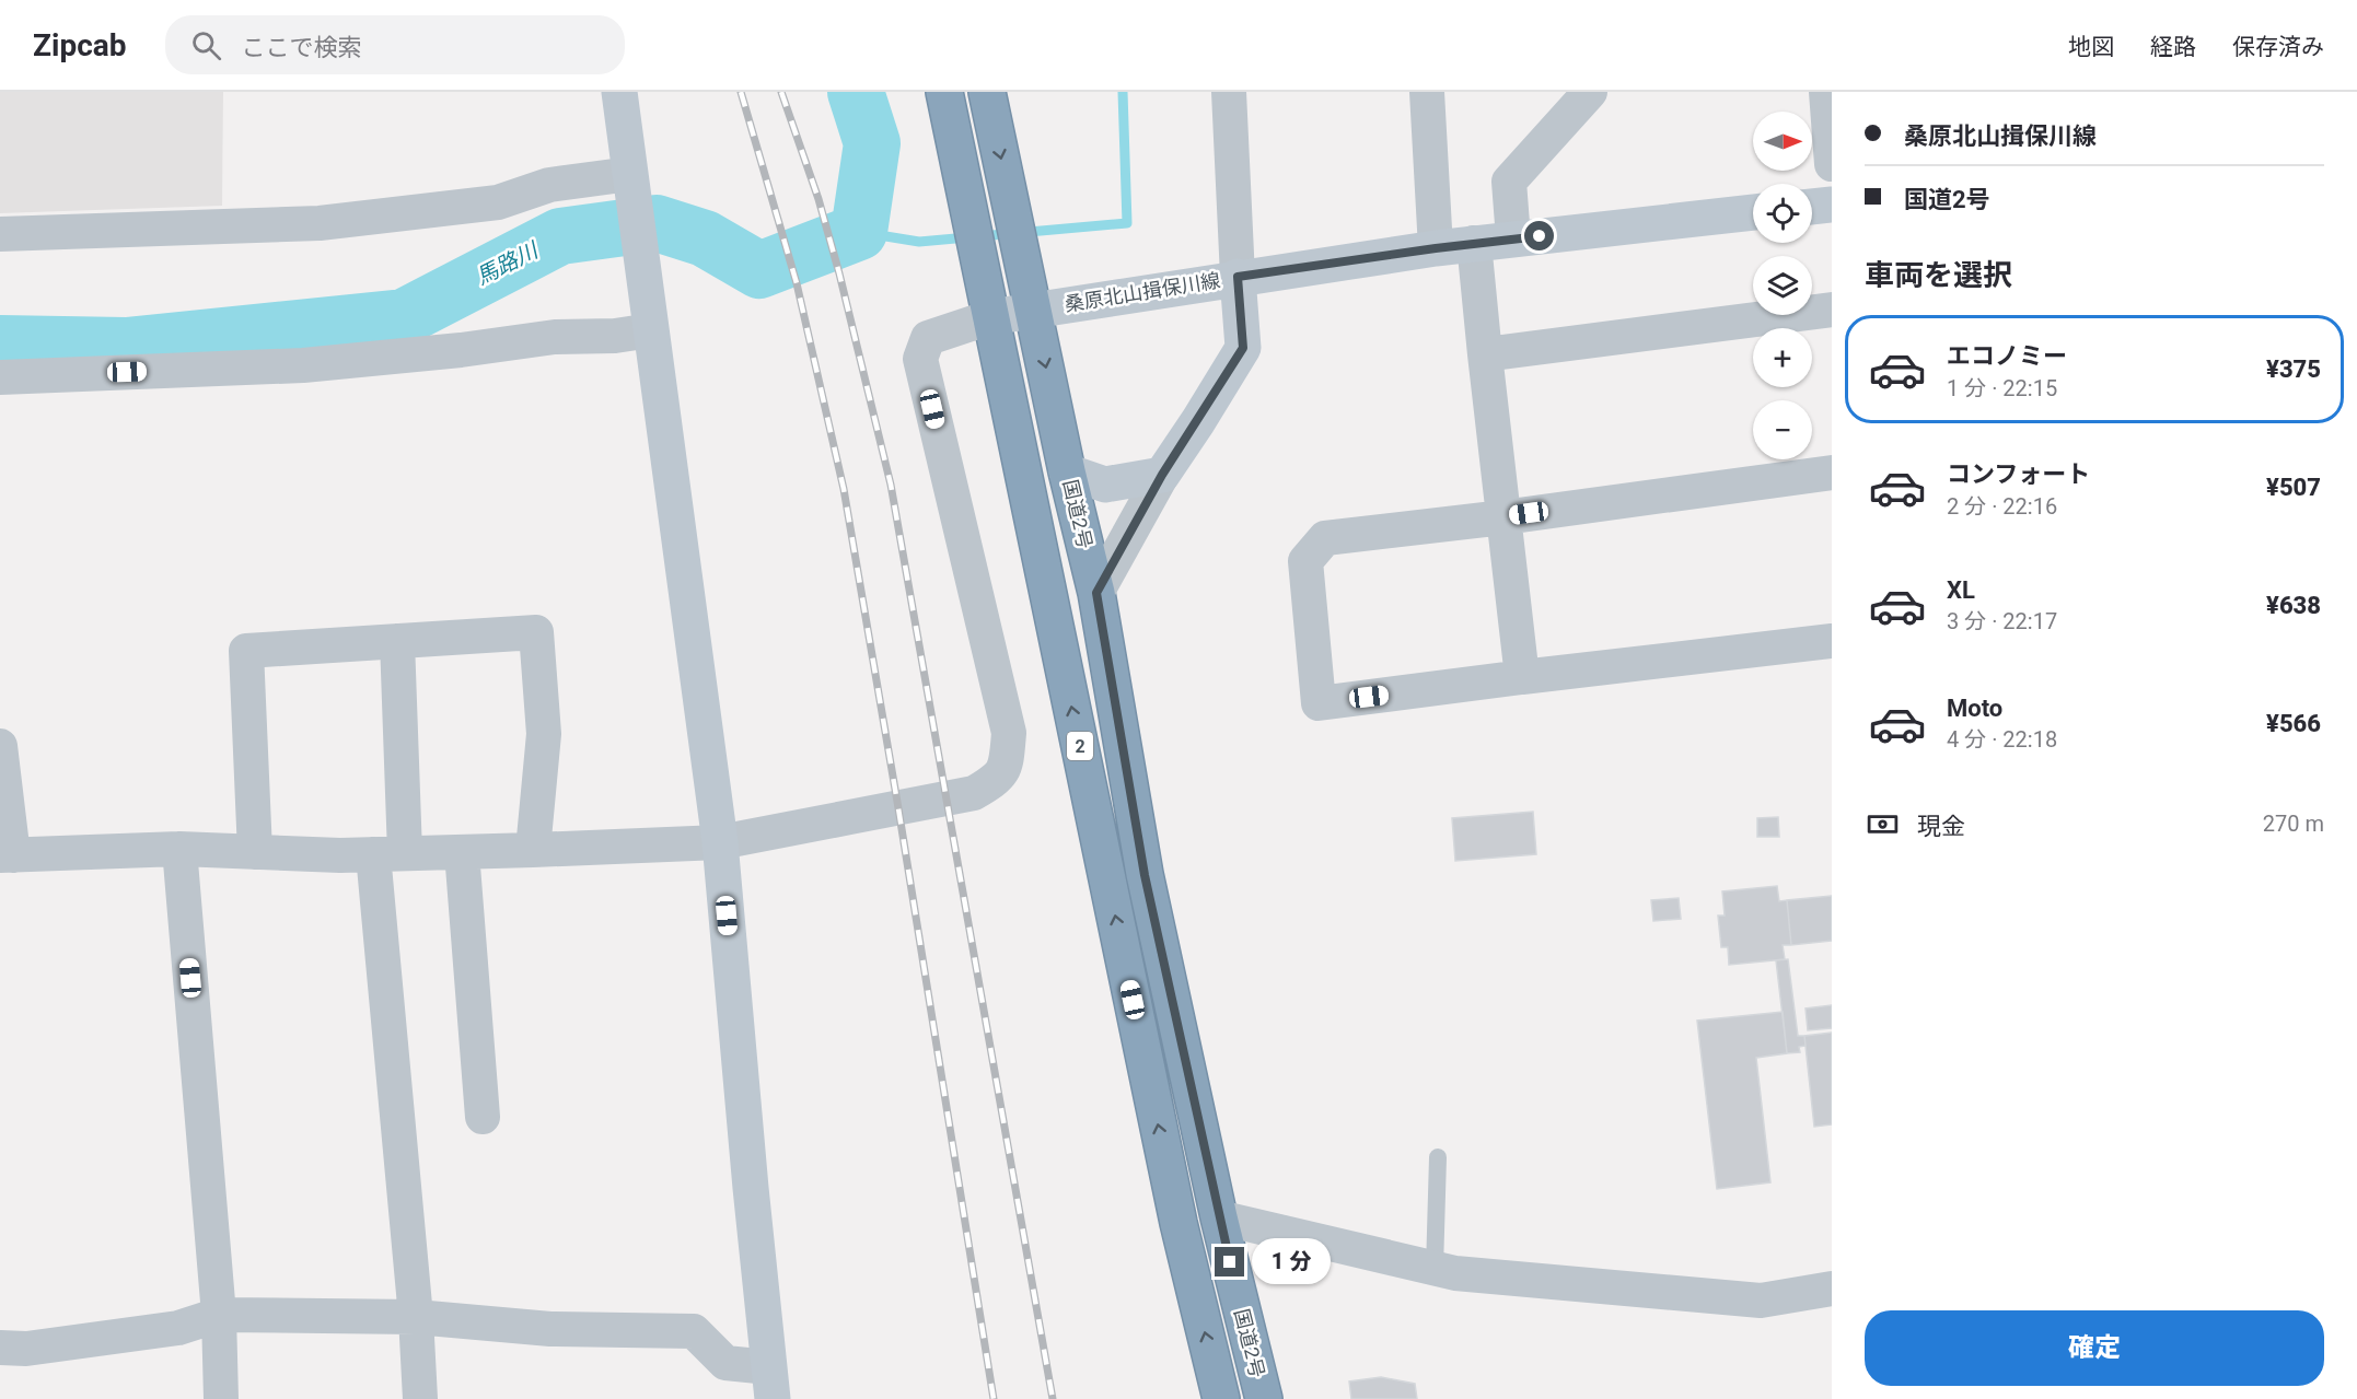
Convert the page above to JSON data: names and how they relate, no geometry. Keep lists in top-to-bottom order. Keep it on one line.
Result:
{"streets":{"highway":["国道2号","2"],"street":["桑原北山揖保川線"]},"crossings":[["桑原北山揖保川線","国道2号"]],"water":["馬路川"],"north":"right","page":{"header":"Zipcab","search":"ここで検索","nav":["地図","経路","保存済み"],"banner":["桑原北山揖保川線","国道2号"],"map_buttons":["+","−"],"heading":"車両を選択","list":[{"name":"エコノミー","note":"1 分 · 22:15","value":"¥375"},{"name":"コンフォート","note":"2 分 · 22:16","value":"¥507"},{"name":"XL","note":"3 分 · 22:17","value":"¥638"},{"name":"Moto","note":"4 分 · 22:18","value":"¥566"}],"pay":["現金","270 m"],"bubble":"1 分","buttons":"確定"}}
